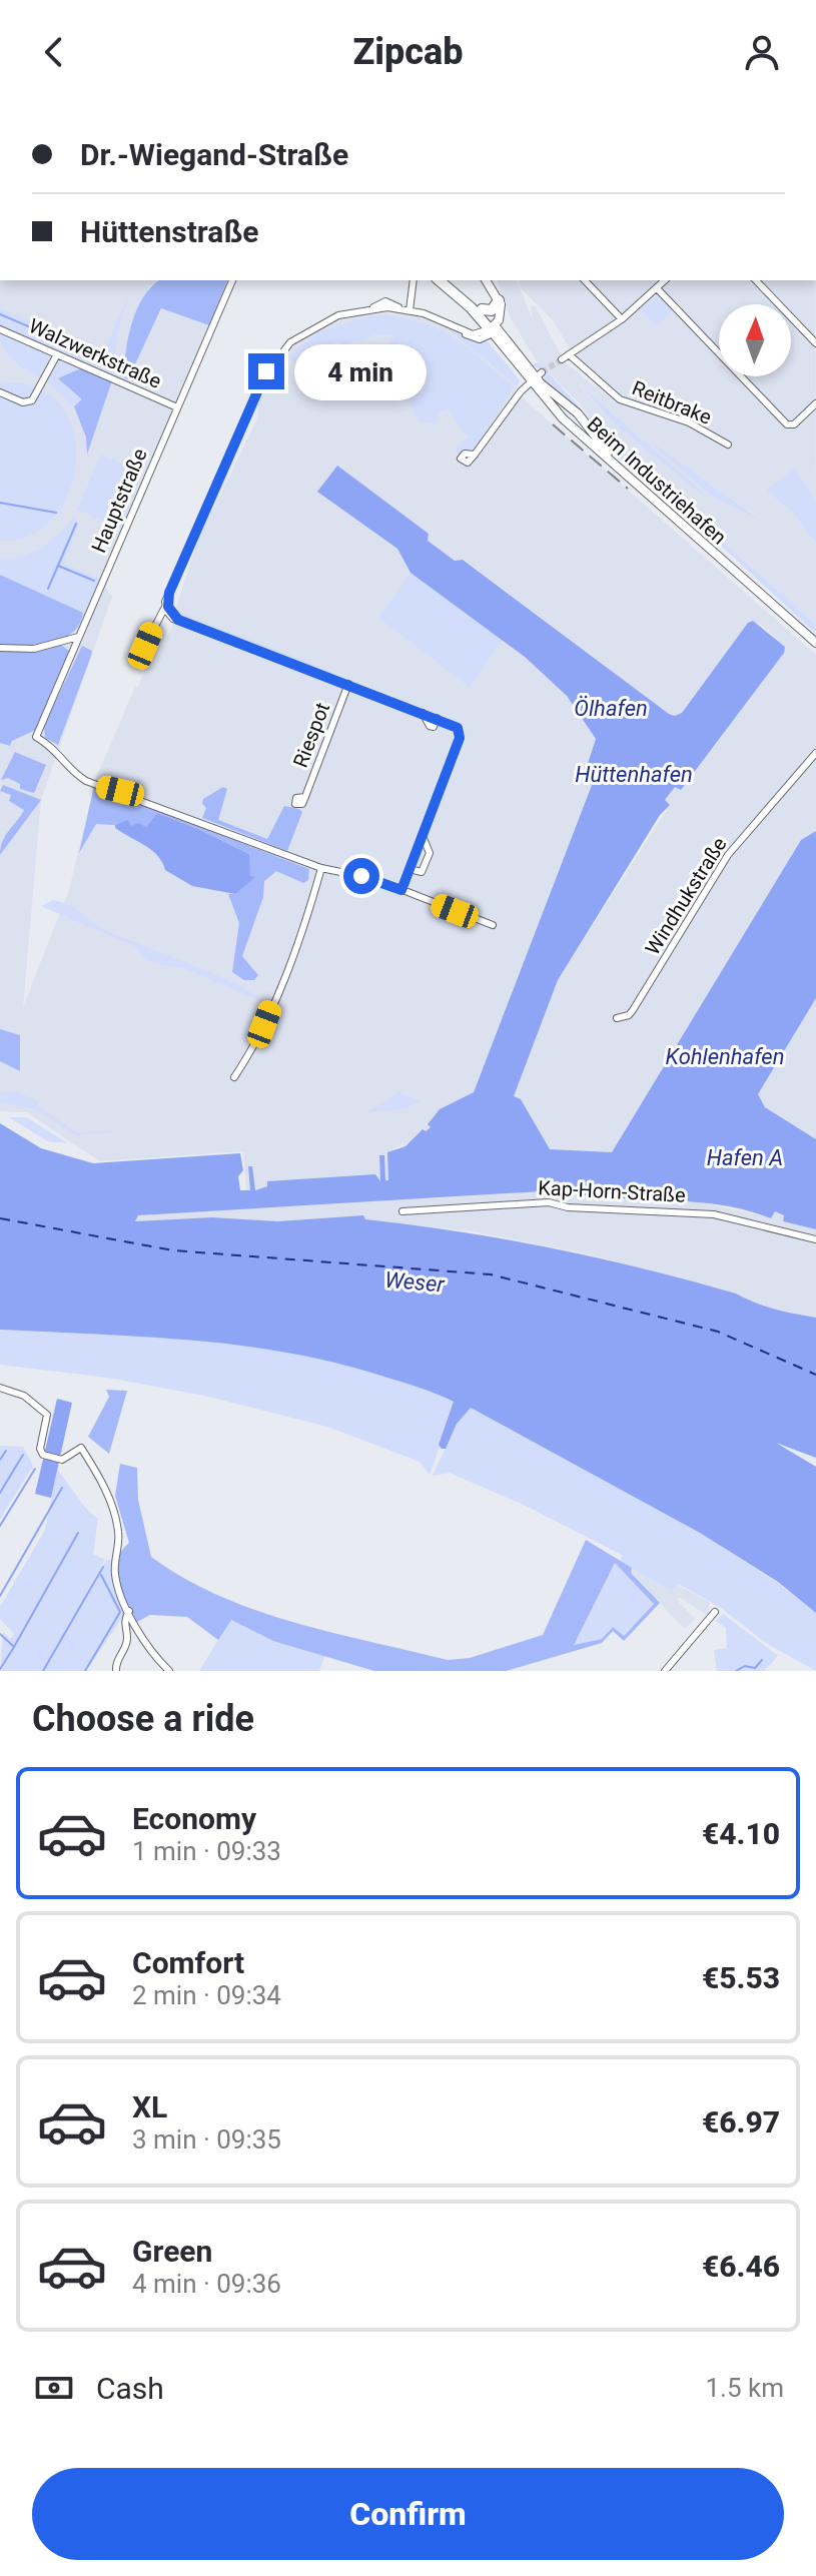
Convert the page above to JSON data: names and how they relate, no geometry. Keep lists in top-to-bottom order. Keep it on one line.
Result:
{"streets":{"main road":["Beim Industriehafen"],"street":["Walzwerkstraße","Reitbrake","Hauptstraße","Riespot","Windhukstraße","Kap-Horn-Straße"]},"crossings":[["Walzwerkstraße","Hauptstraße"]],"water":["Ölhafen","Hüttenhafen","Kohlenhafen","Hafen A","Weser"],"north":"top","page":{"header":"Zipcab","banner":["Dr.-Wiegand-Straße","Hüttenstraße"],"bubble":"4 min","heading":"Choose a ride","list":[{"name":"Economy","note":"1 min · 09:33","value":"€4.10"},{"name":"Comfort","note":"2 min · 09:34","value":"€5.53"},{"name":"XL","note":"3 min · 09:35","value":"€6.97"},{"name":"Green","note":"4 min · 09:36","value":"€6.46"}],"pay":["Cash","1.5 km"],"buttons":"Confirm"}}
